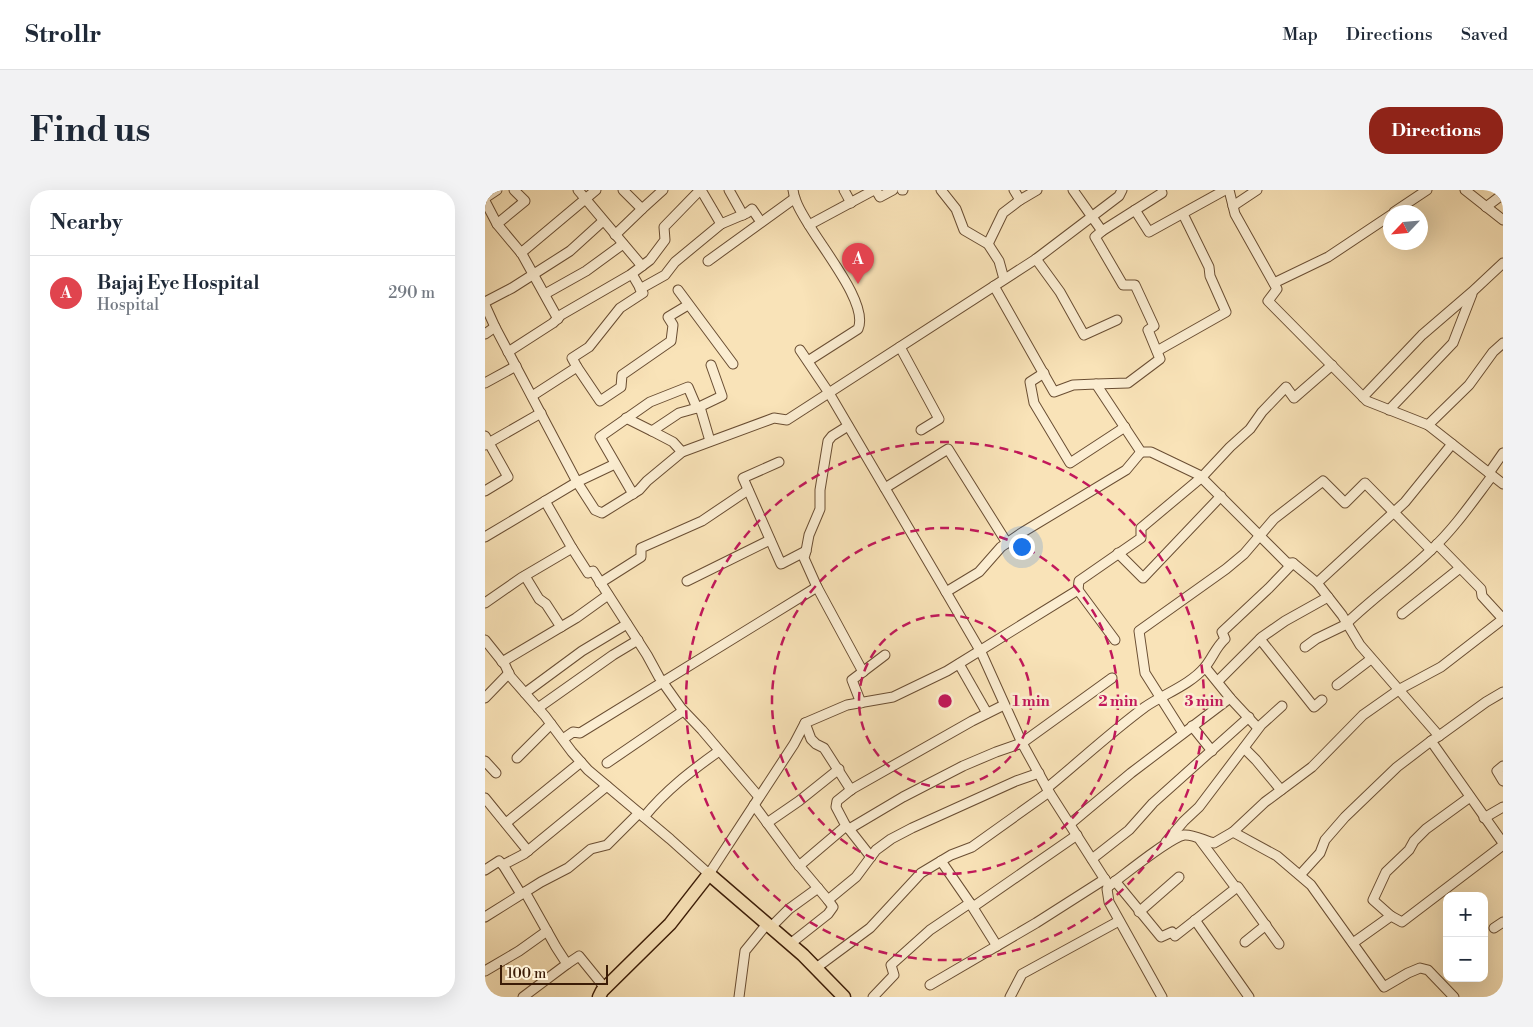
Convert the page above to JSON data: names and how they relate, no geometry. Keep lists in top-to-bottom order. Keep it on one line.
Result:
{"scale_bar":"100 m","north":"bottom left","page":{"header":"Strollr","nav":["Map","Directions","Saved"],"buttons":"Directions","title":"Find us","heading":"Nearby","pins":"A","list":[{"mark":"A","name":"Bajaj Eye Hospital","note":"Hospital","value":"290 m"}],"map_buttons":["+","−"],"scale":"100 m"},"rings":["1 min","2 min","3 min"]}
